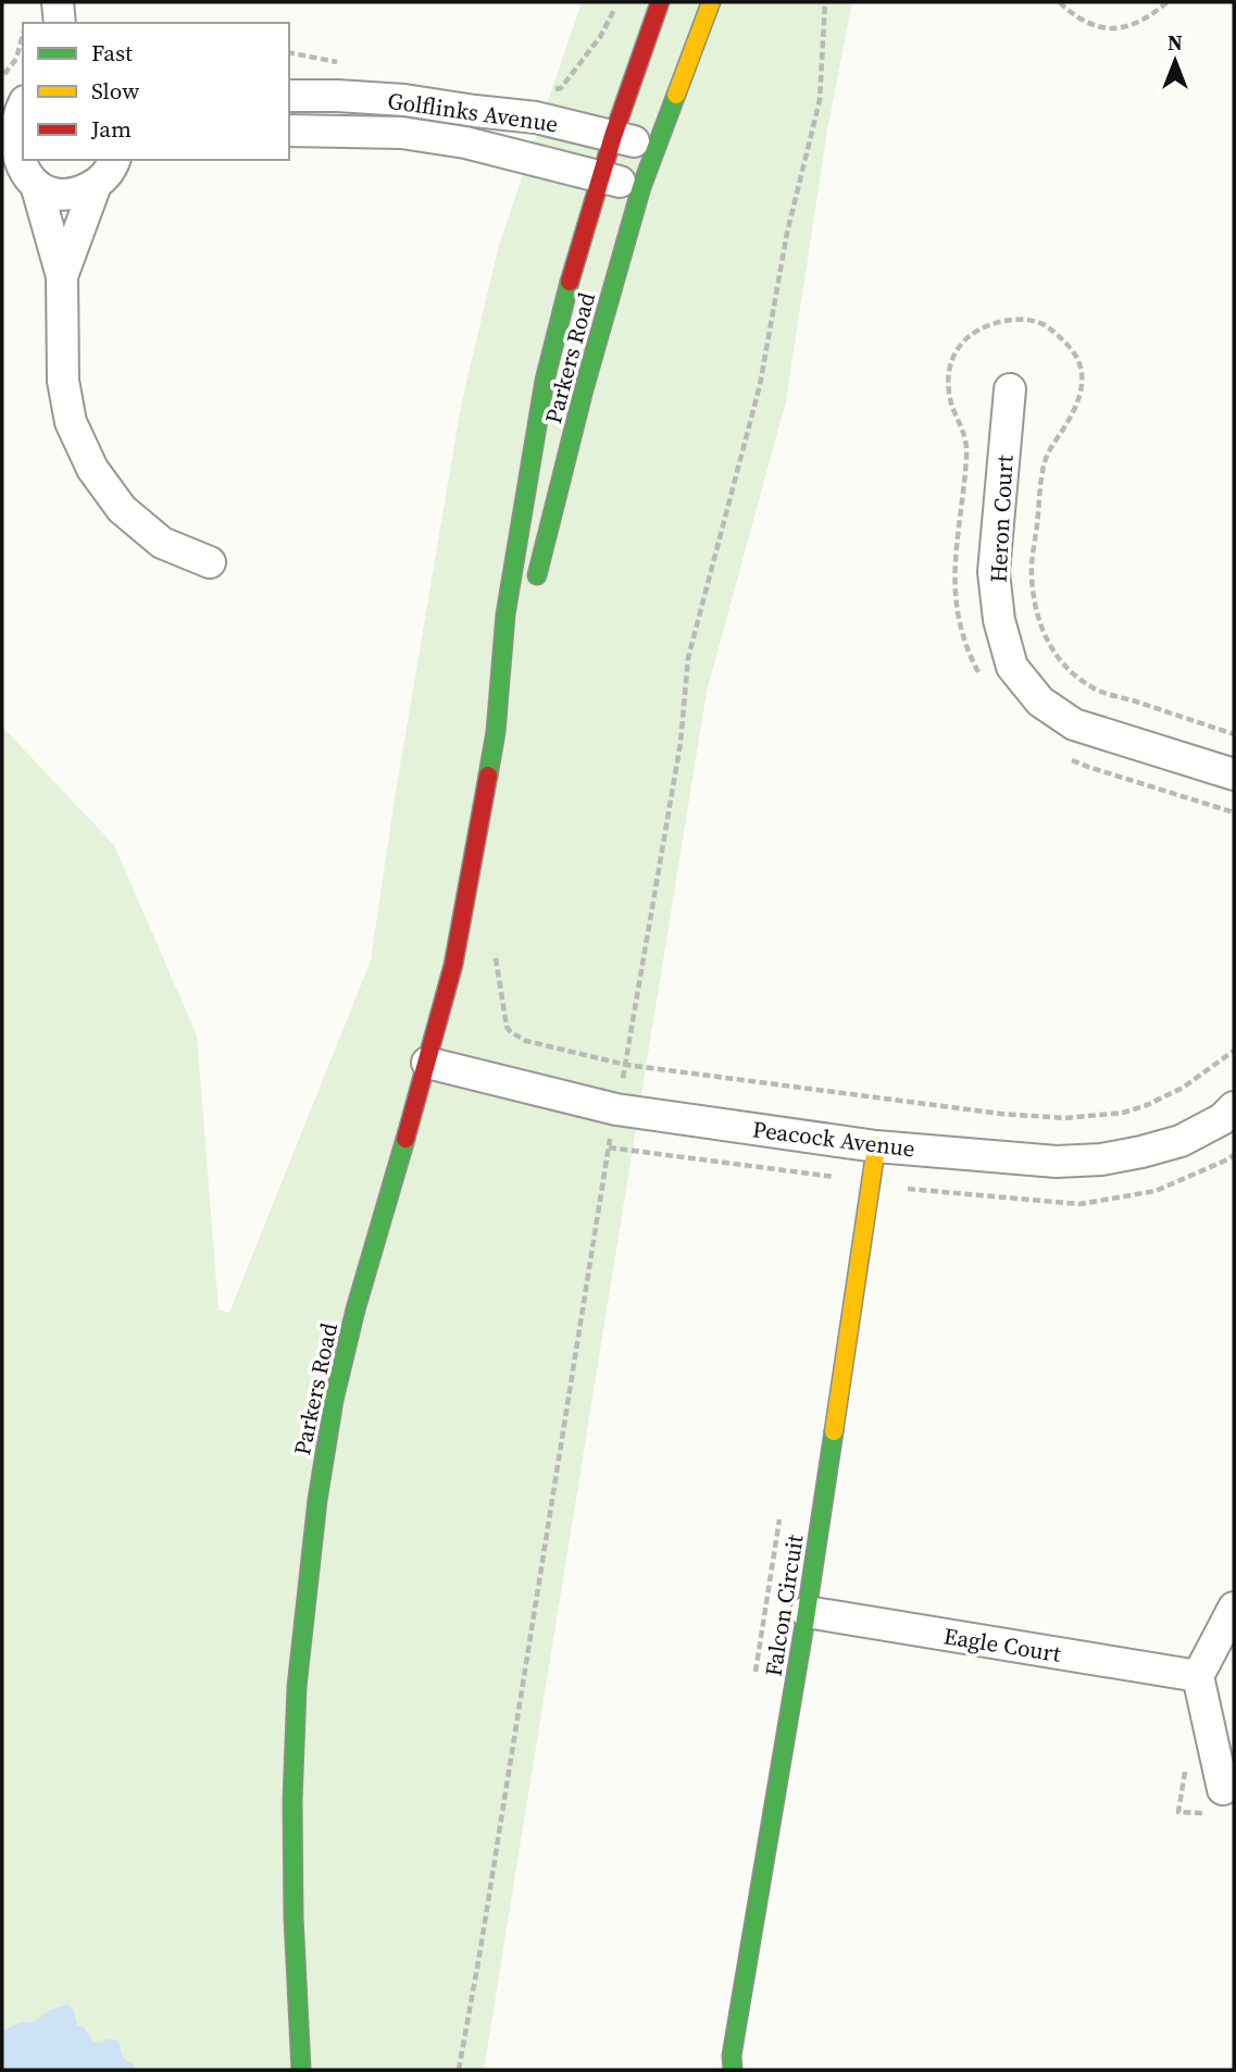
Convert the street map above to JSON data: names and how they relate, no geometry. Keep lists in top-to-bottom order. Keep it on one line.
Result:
{"streets":{"main road":["Parkers Road","Falcon Circuit"],"street":["Golflinks Avenue","Heron Court","Peacock Avenue","Eagle Court"]},"crossings":[["Golflinks Avenue","Parkers Road"],["Parkers Road","Peacock Avenue"],["Peacock Avenue","Falcon Circuit"],["Falcon Circuit","Eagle Court"]],"legend":["Fast","Slow","Jam"],"north":"top"}
